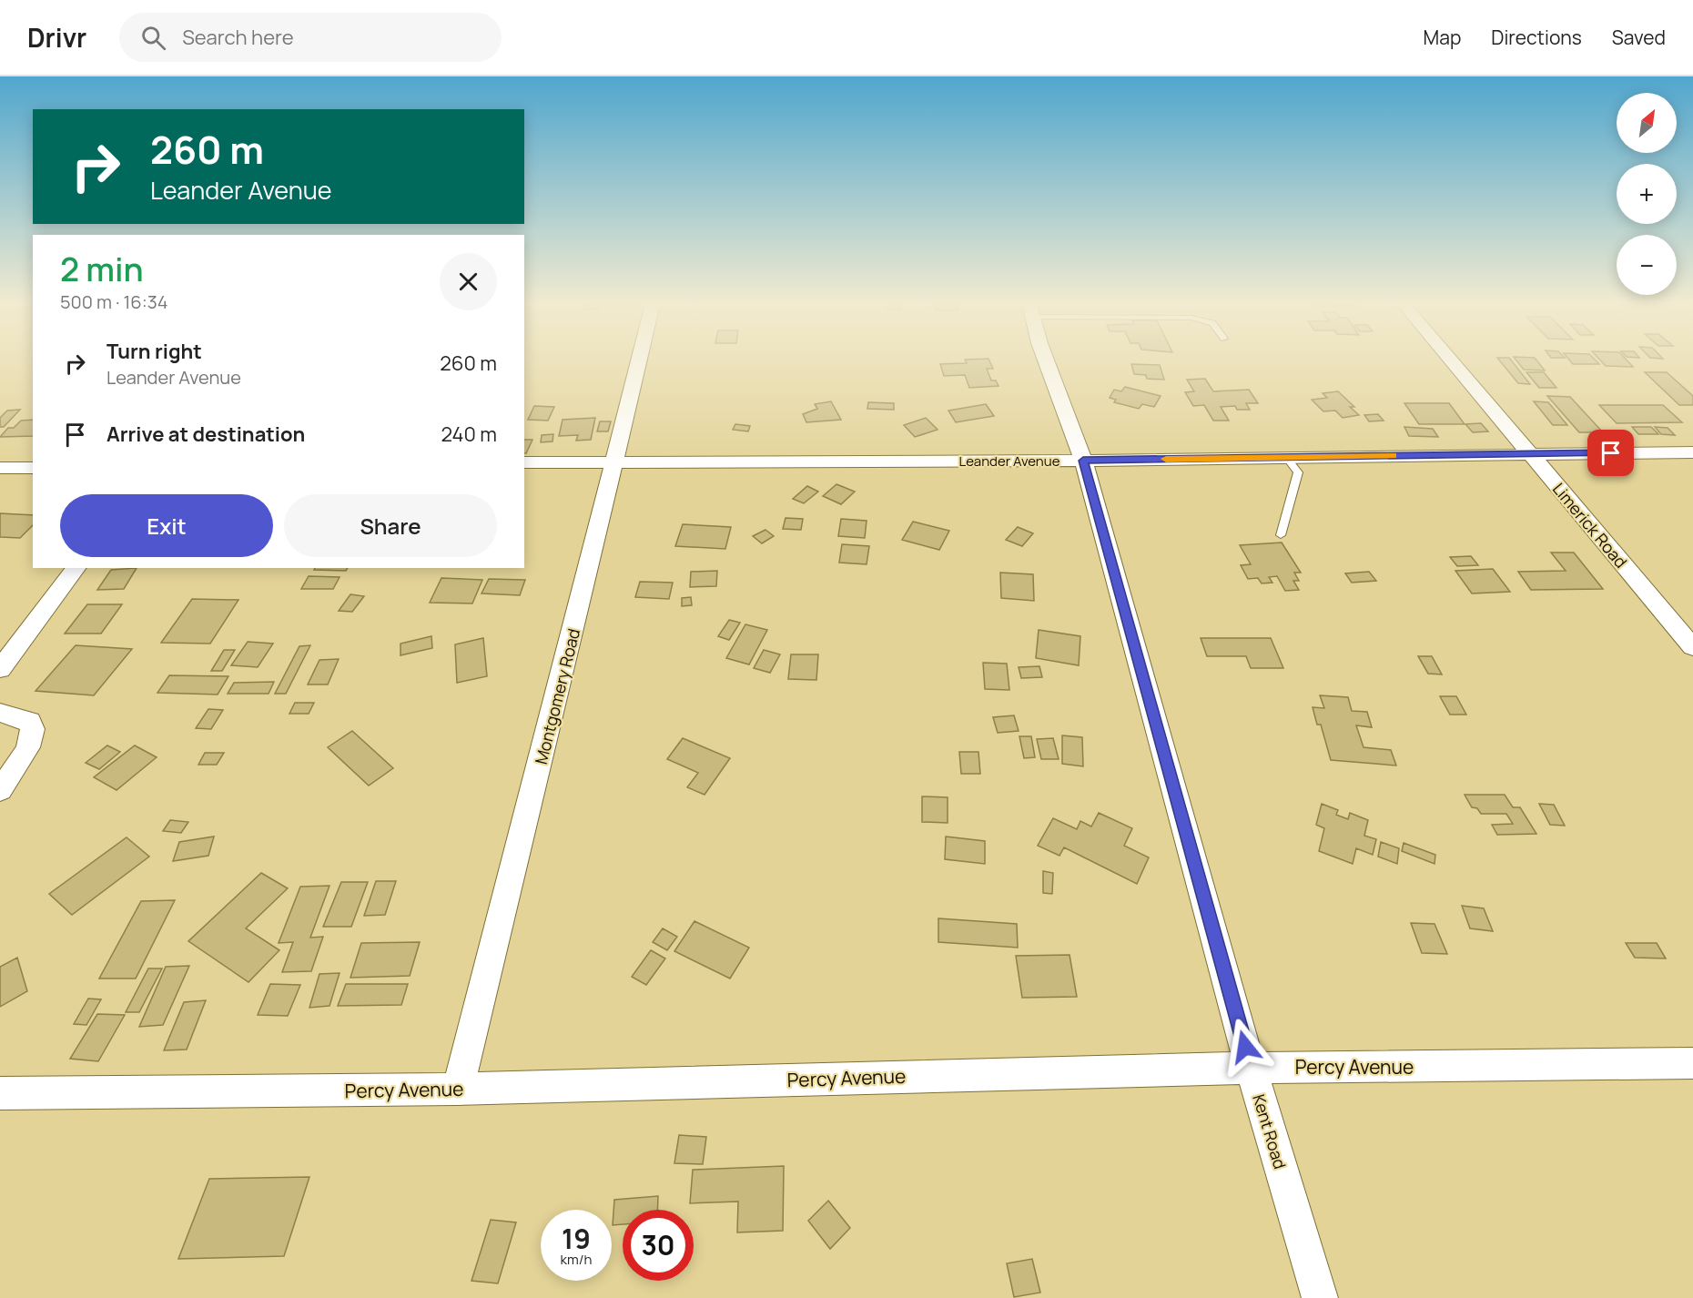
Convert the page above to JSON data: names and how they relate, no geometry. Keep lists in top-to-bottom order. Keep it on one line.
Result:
{"streets":{"street":["Leander Avenue","Limerick Road","Montgomery Road","Percy Avenue","Kent Road"]},"crossings":[["Leander Avenue","Limerick Road"],["Leander Avenue","Montgomery Road"],["Leander Avenue","Kent Road"],["Montgomery Road","Percy Avenue"],["Percy Avenue","Kent Road"]],"north":"top right","page":{"header":"Drivr","search":"Search here","nav":["Map","Directions","Saved"],"map_buttons":["+","−"],"turn":["260 m","Leander Avenue"],"heading":["2 min","500 m · 16:34"],"list":[{"name":"Turn right","note":"Leander Avenue","value":"260 m"},{"name":"Arrive at destination","value":"240 m"}],"buttons":["Exit","Share"],"speed":"19 km/h","limit":"30"}}
